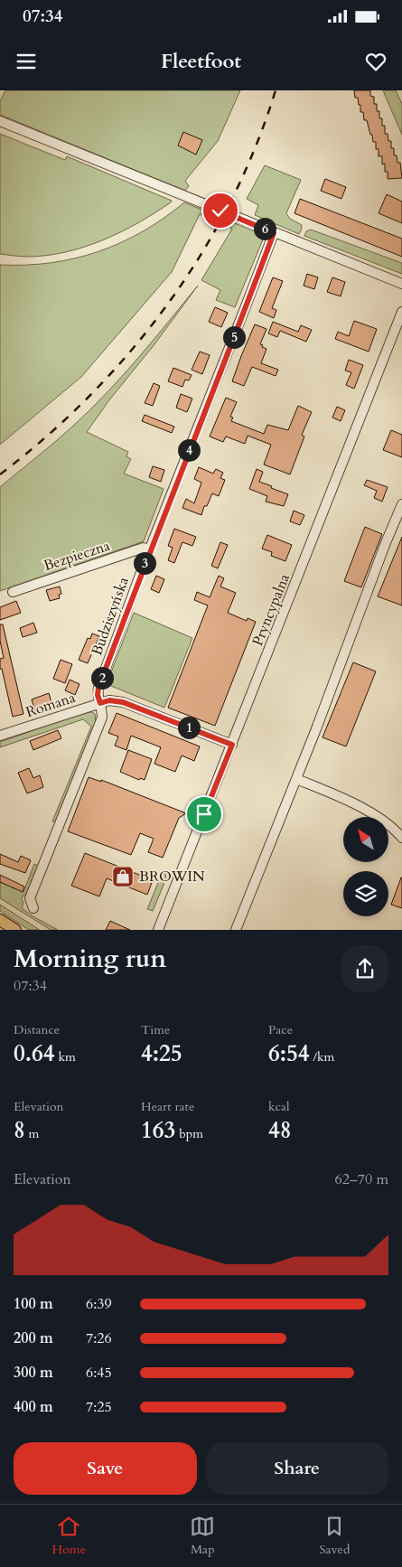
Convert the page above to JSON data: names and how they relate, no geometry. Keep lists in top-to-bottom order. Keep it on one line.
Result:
{"streets":{"street":["Bezpieczna","Pryncypalna","Budziszyńska","Romana"]},"crossings":[["Bezpieczna","Budziszyńska"],["Pryncypalna","Romana"],["Budziszyńska","Romana"]],"places":{"shop":["BROWIN"]},"north":"top left","page":{"status":"07:34","header":"Fleetfoot","pins":["6","5","4","3","2","1"],"heading":["Morning run","07:34"],"stats":[["Distance","0.64 km"],["Time","4:25"],["Pace","6:54 /km"],["Elevation","8 m"],["Heart rate","163 bpm"],["kcal","48"]],"chart":["Elevation","62–70 m"],"list":[{"name":"100 m","note":"6:39"},{"name":"200 m","note":"7:26"},{"name":"300 m","note":"6:45"},{"name":"400 m","note":"7:25"}],"buttons":["Save","Share"],"tabs":["Home","Map","Saved"]}}
